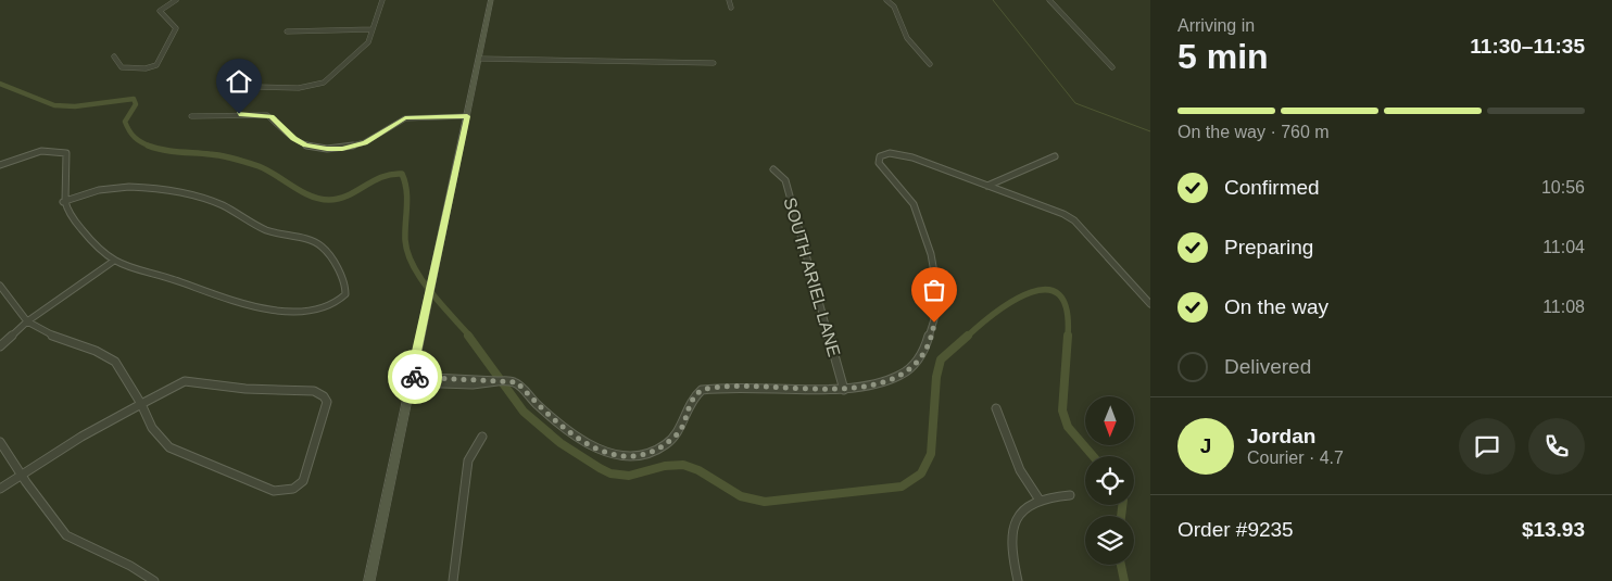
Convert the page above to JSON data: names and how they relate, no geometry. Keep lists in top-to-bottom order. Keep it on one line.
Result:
{"streets":{"street":["SOUTH ARIEL LANE"]},"north":"bottom","page":{"heading":["5 min","Arriving in","11:30–11:35"],"panel":["Jordan","Courier · 4.7","Order #9235","$13.93"],"bar":"On the way · 760 m","list":[["Confirmed","10:56"],["Preparing","11:04"],["On the way","11:08"],"Delivered"],"round":"J"}}
